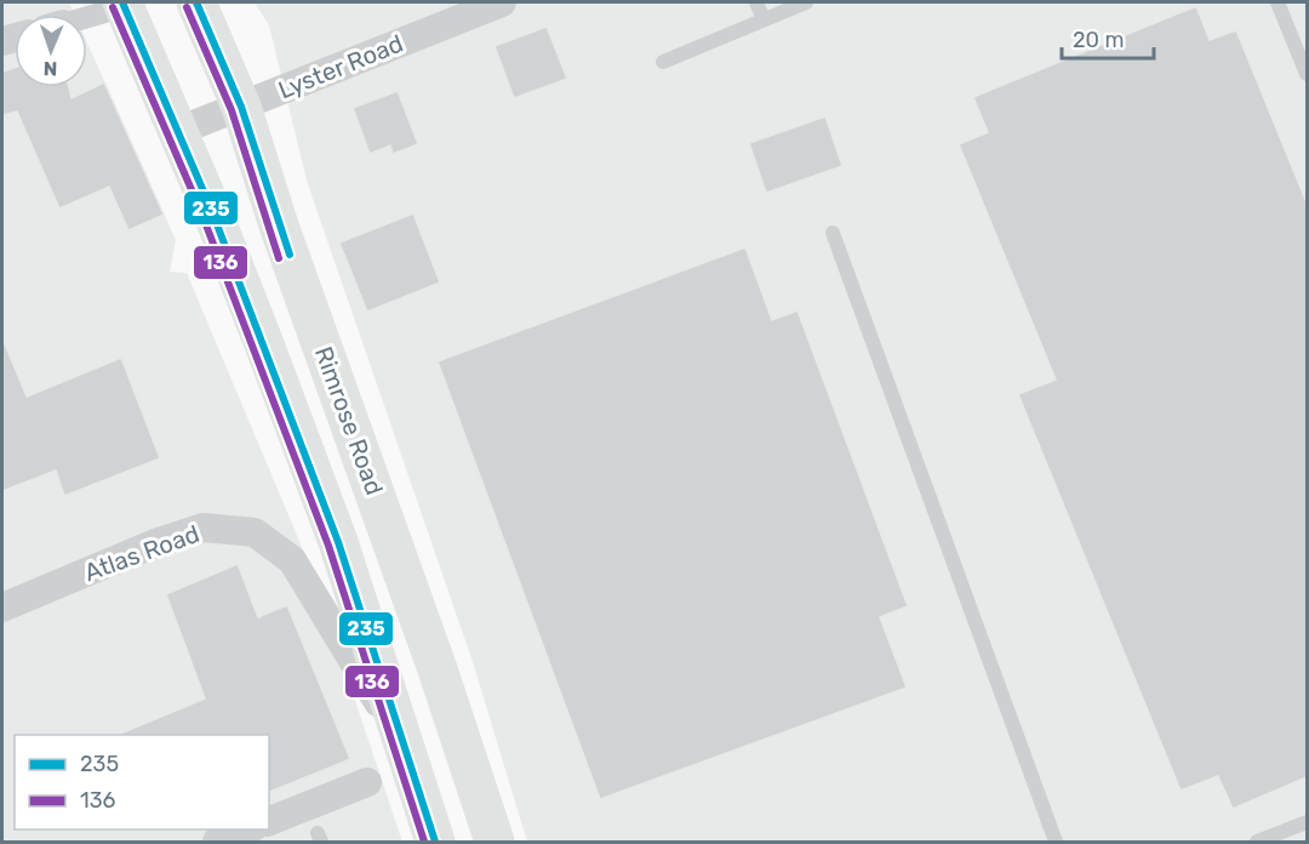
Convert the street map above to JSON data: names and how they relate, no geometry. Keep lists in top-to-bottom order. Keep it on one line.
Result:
{"streets":{"highway":["Rimrose Road"],"street":["Lyster Road","Atlas Road"]},"crossings":[["Lyster Road","Rimrose Road"]],"lines":["transit line 235","transit line 136"],"legend":["235","136"],"scale_bar":"20 m","north":"bottom"}
